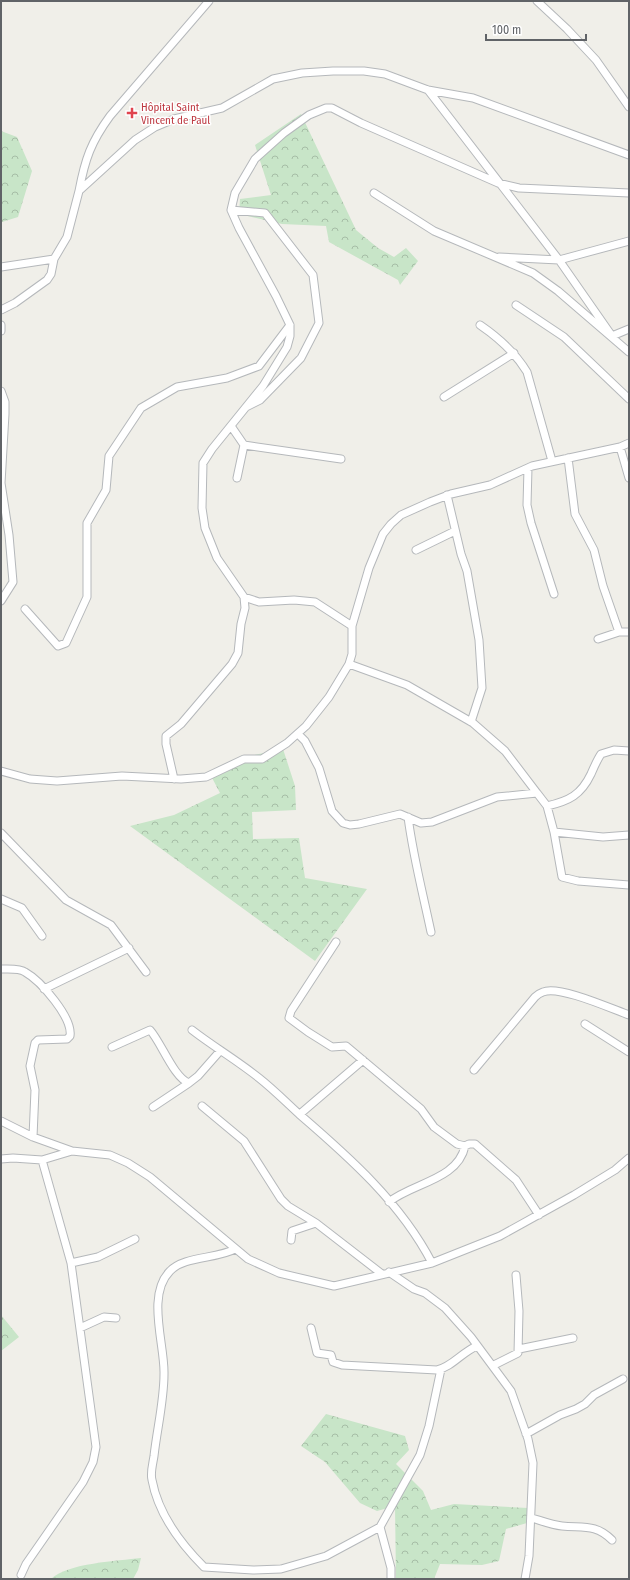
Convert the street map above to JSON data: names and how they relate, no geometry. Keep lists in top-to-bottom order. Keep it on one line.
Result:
{"places":{"health":["Hôpital Saint Vincent de Paul"]},"scale_bar":"100 m"}
